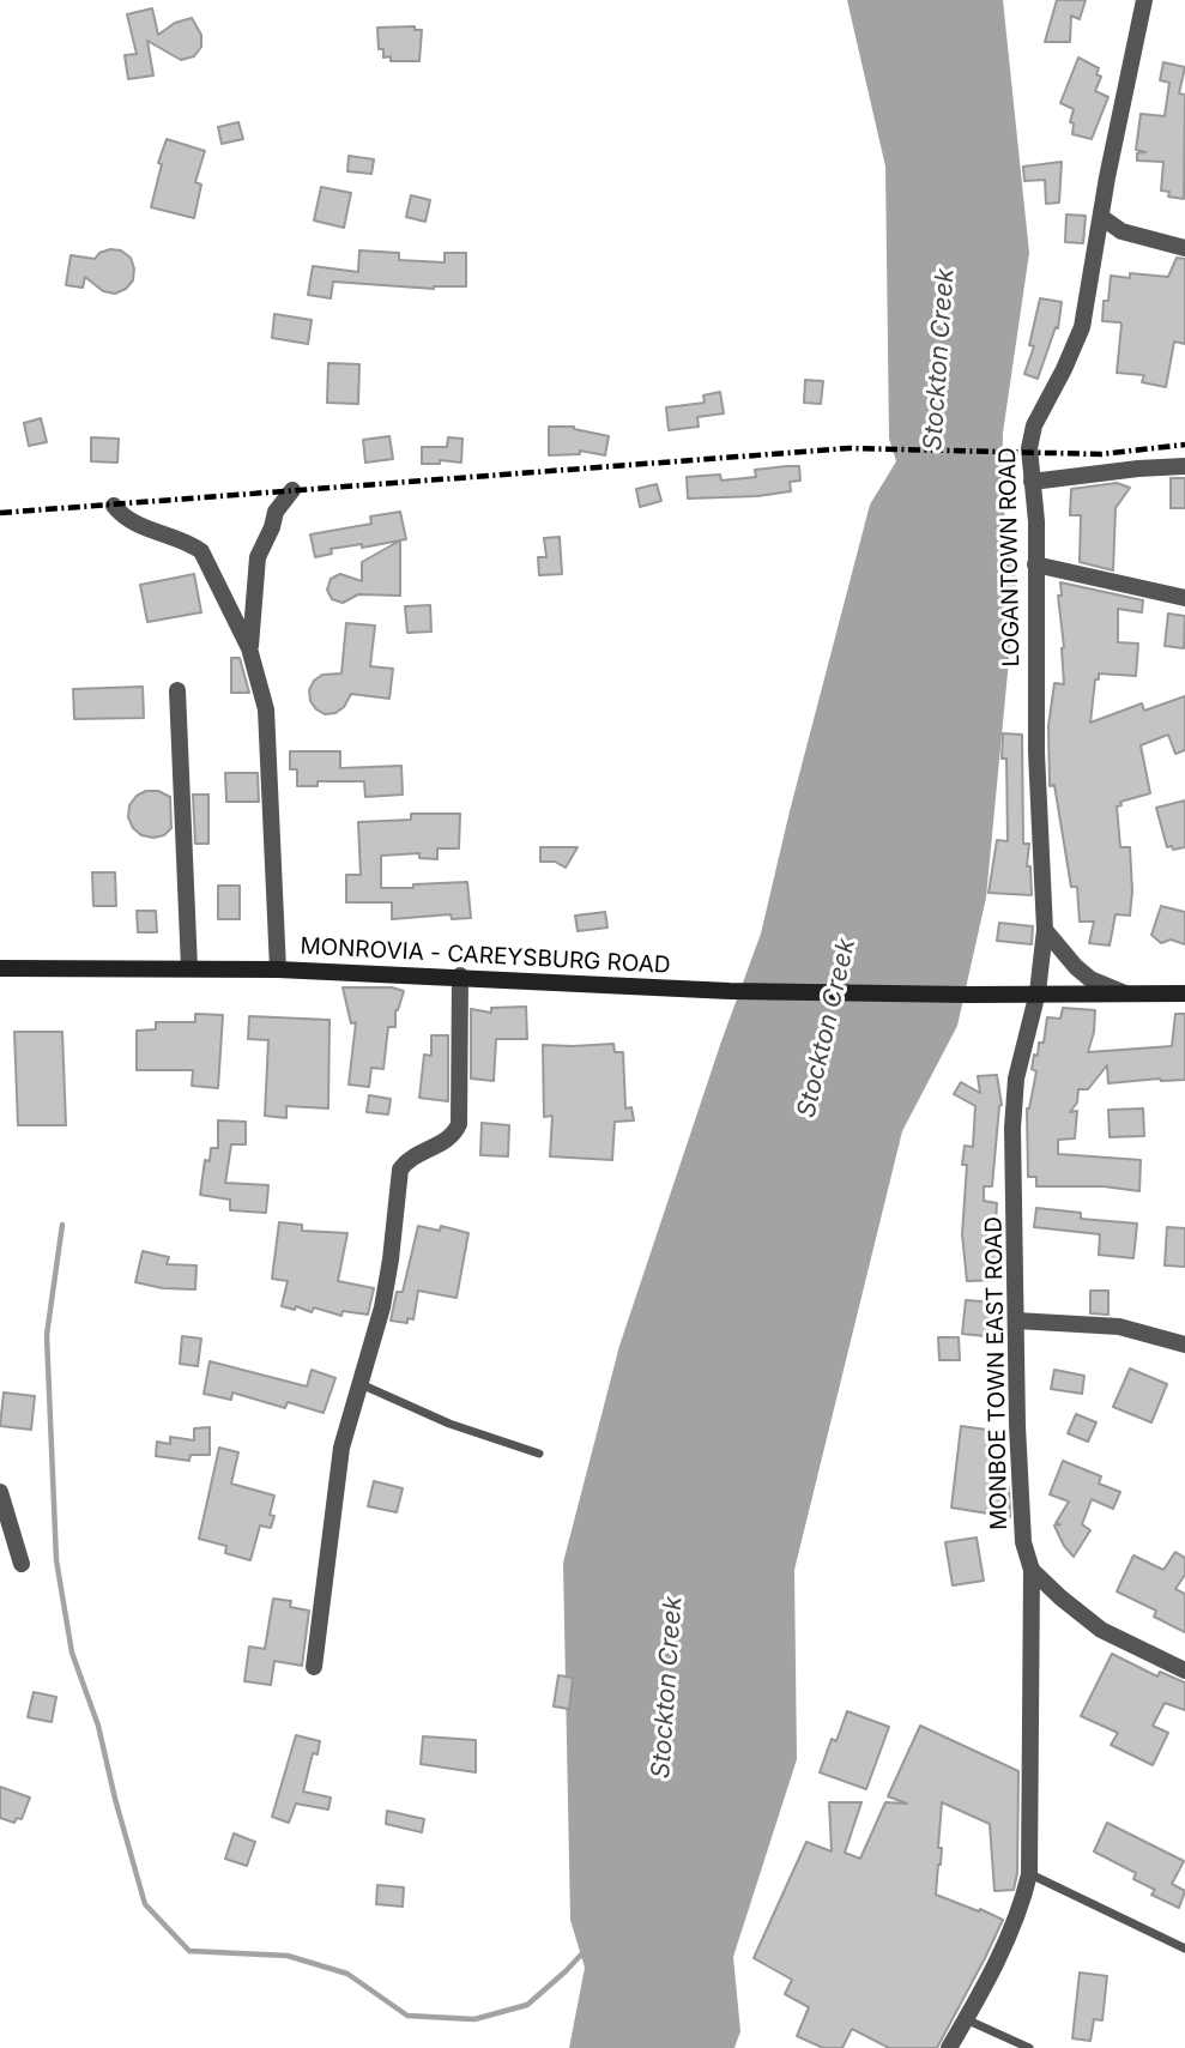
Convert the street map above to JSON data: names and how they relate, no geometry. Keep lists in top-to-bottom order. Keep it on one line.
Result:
{"streets":{"main road":["MONROVIA - CAREYSBURG ROAD"],"street":["LOGANTOWN ROAD","MONBOE TOWN EAST ROAD"]},"crossings":[["LOGANTOWN ROAD","MONROVIA - CAREYSBURG ROAD"],["LOGANTOWN ROAD","MONBOE TOWN EAST ROAD"],["MONROVIA - CAREYSBURG ROAD","MONBOE TOWN EAST ROAD"]],"water":["Stockton Creek"]}
